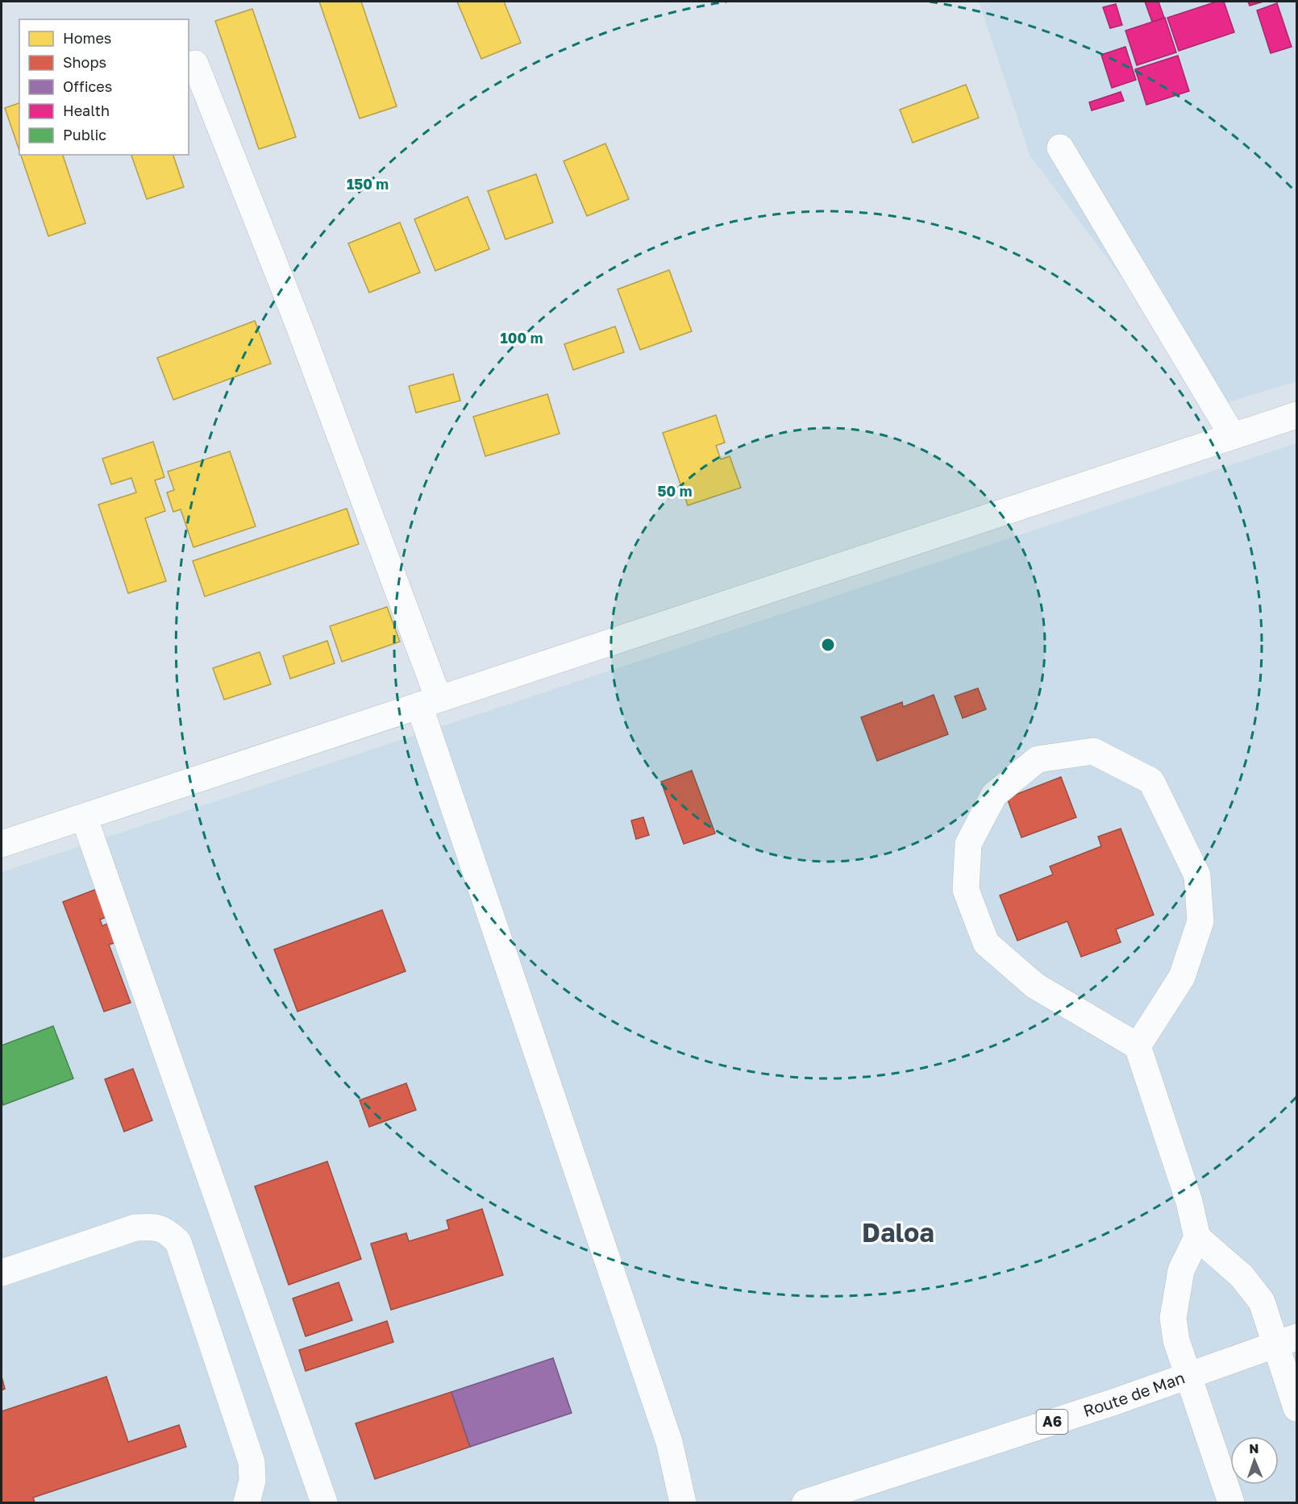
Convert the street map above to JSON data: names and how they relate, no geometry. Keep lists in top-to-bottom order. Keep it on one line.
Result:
{"streets":{"main road":["Route de Man","A6"]},"districts":["Daloa"],"legend":["Homes","Shops","Offices","Health","Public"],"north":"top","rings":["150 m","100 m","50 m"]}
